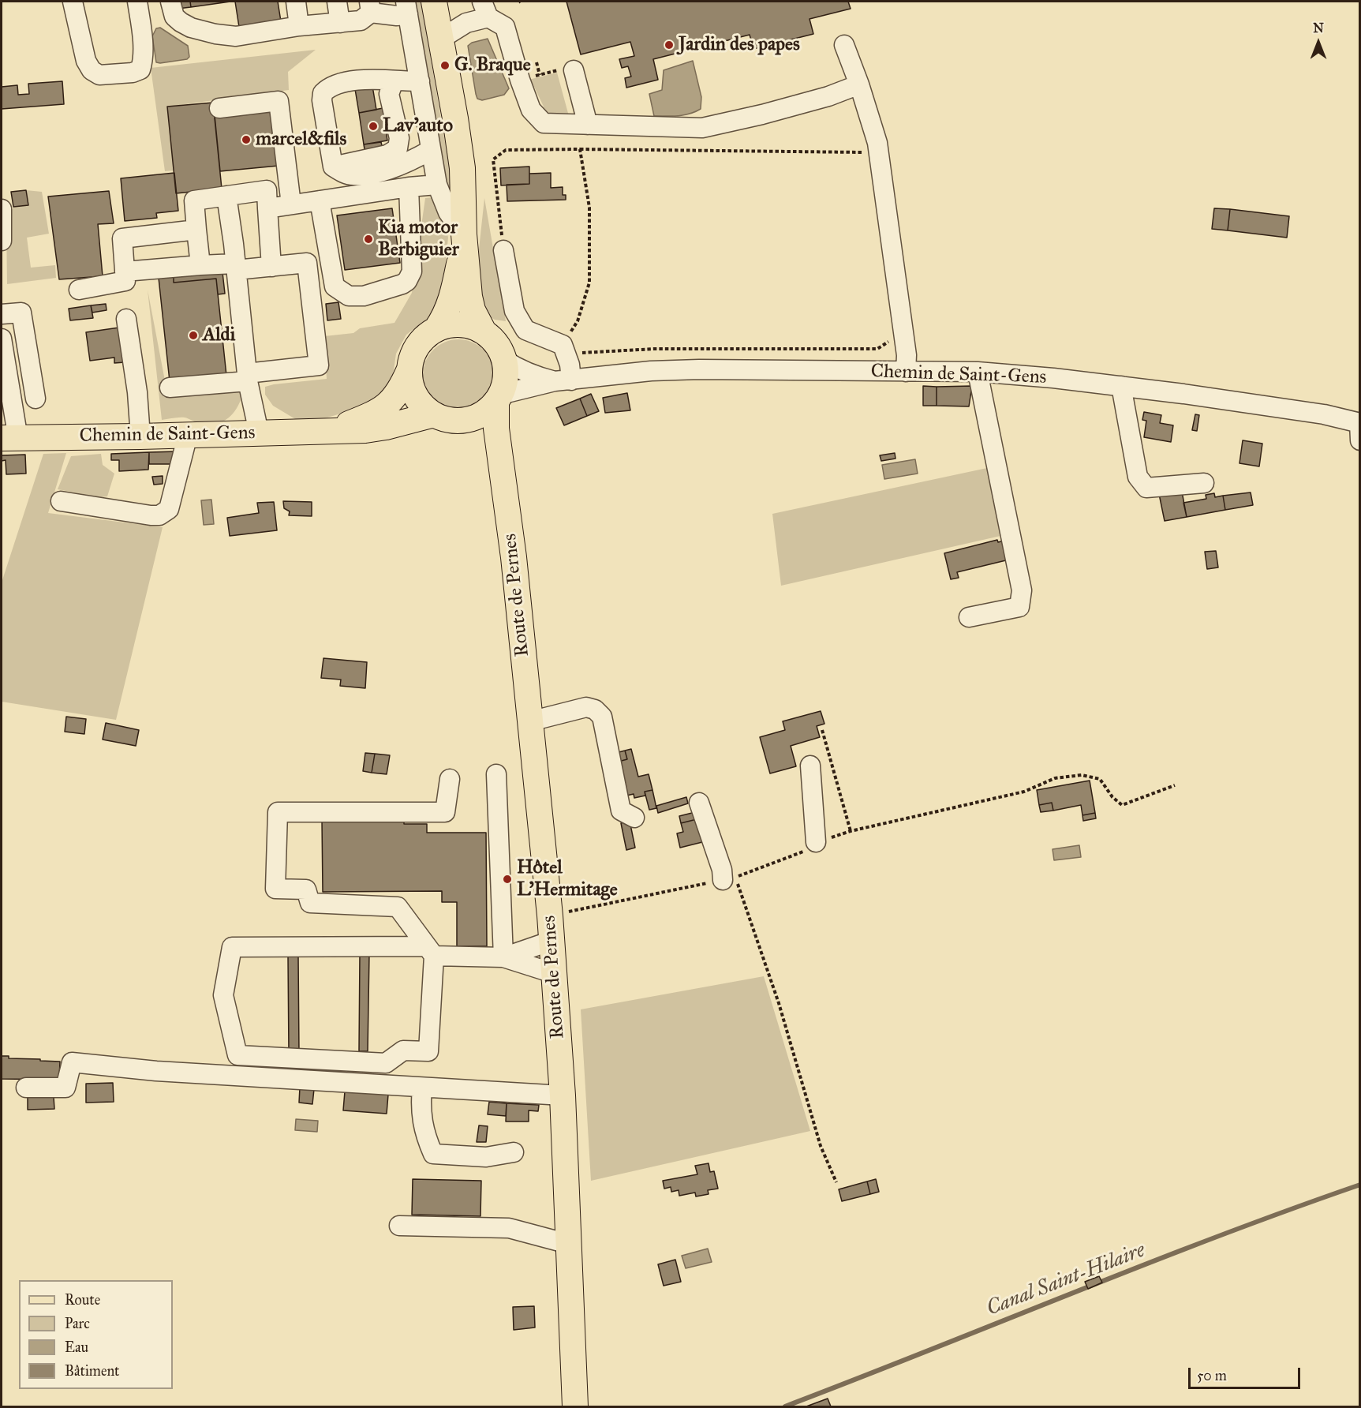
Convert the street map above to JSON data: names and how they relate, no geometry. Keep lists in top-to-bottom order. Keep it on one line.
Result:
{"streets":{"main road":["Chemin de Saint-Gens","Route de Pernes"]},"crossings":[["Chemin de Saint-Gens","Route de Pernes"]],"water":["Canal Saint-Hilaire"],"places":["Jardin des papes","G. Braque","Lav'auto","marcel&fils","Kia motor Berbiguier","Aldi","Hôtel L'Hermitage"],"legend":["Route","Parc","Eau","Bâtiment"],"scale_bar":"50 m","north":"top"}
